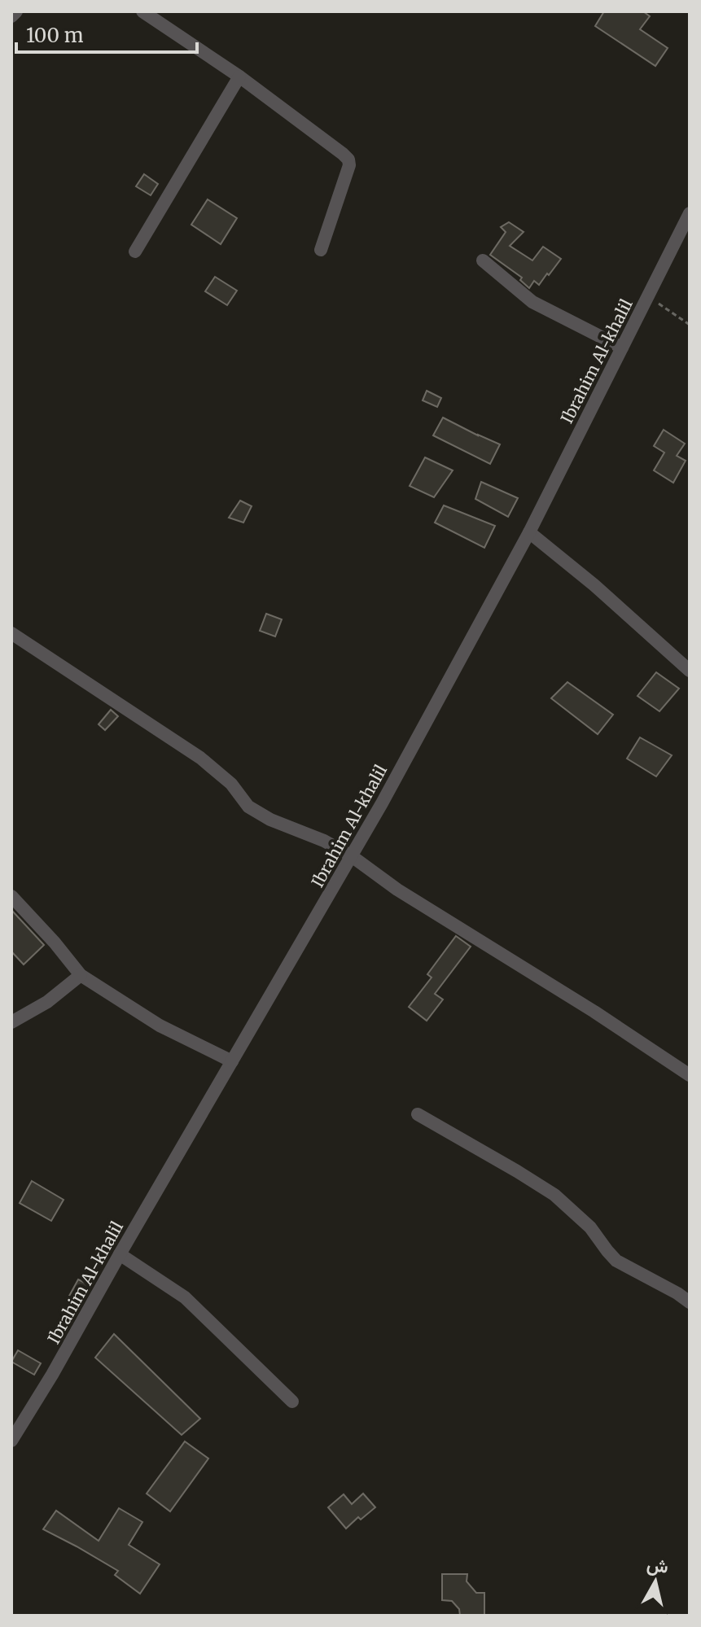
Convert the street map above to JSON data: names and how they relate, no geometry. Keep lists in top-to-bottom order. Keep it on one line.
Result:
{"streets":{"street":["Ibrahim Al-khalil"]},"scale_bar":"100 m","north":"top"}
